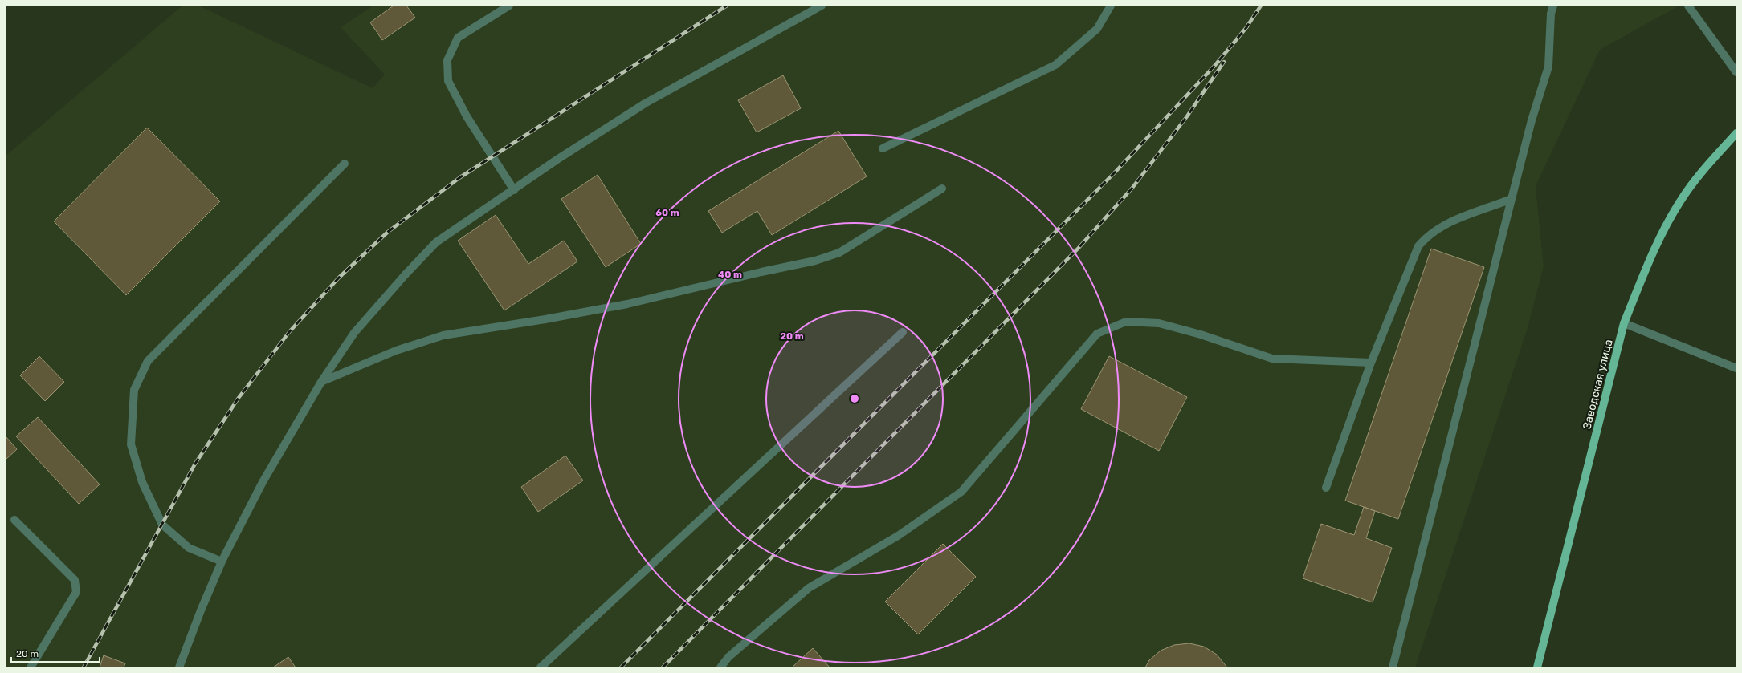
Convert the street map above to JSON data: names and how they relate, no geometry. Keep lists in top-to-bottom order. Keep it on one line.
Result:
{"streets":{"main road":["Заводская улица"]},"scale_bar":"20 m","rings":["60 m","40 m","20 m"]}
